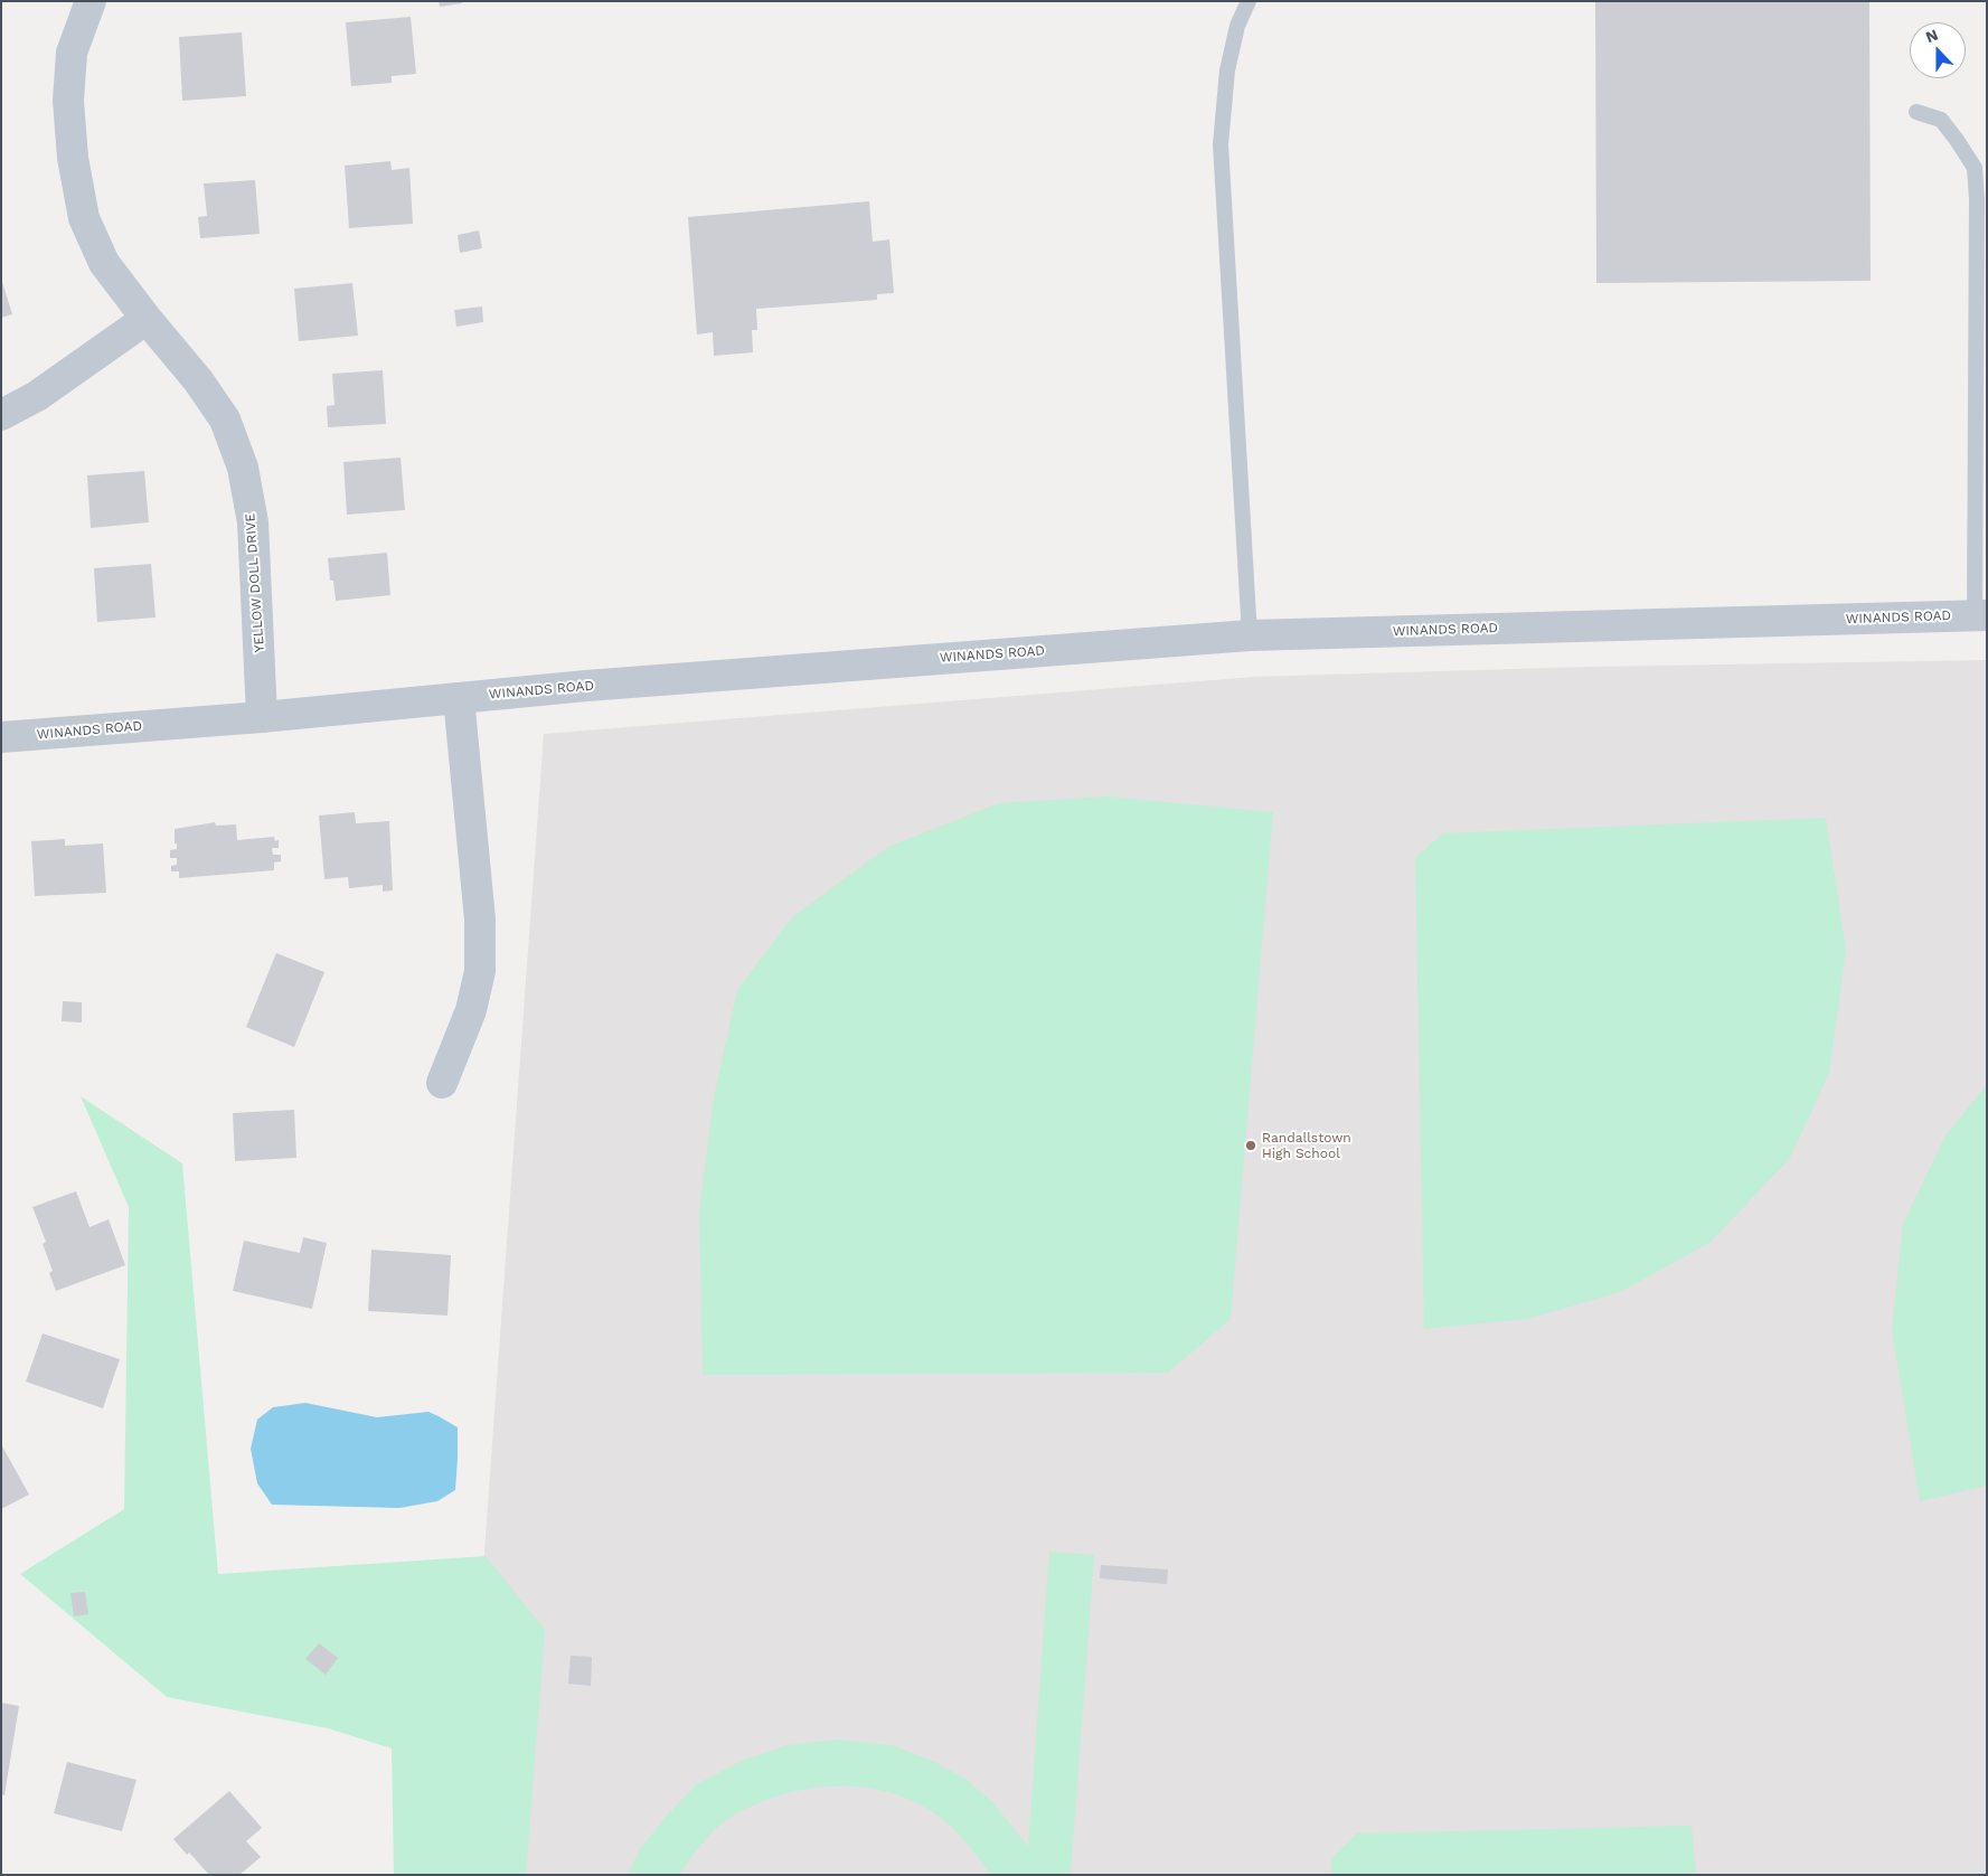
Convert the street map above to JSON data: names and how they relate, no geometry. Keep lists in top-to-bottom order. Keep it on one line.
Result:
{"streets":{"street":["YELLOW DOLL DRIVE","WINANDS ROAD"]},"crossings":[["YELLOW DOLL DRIVE","WINANDS ROAD"]],"places":["Randallstown High School"],"north":"top"}
